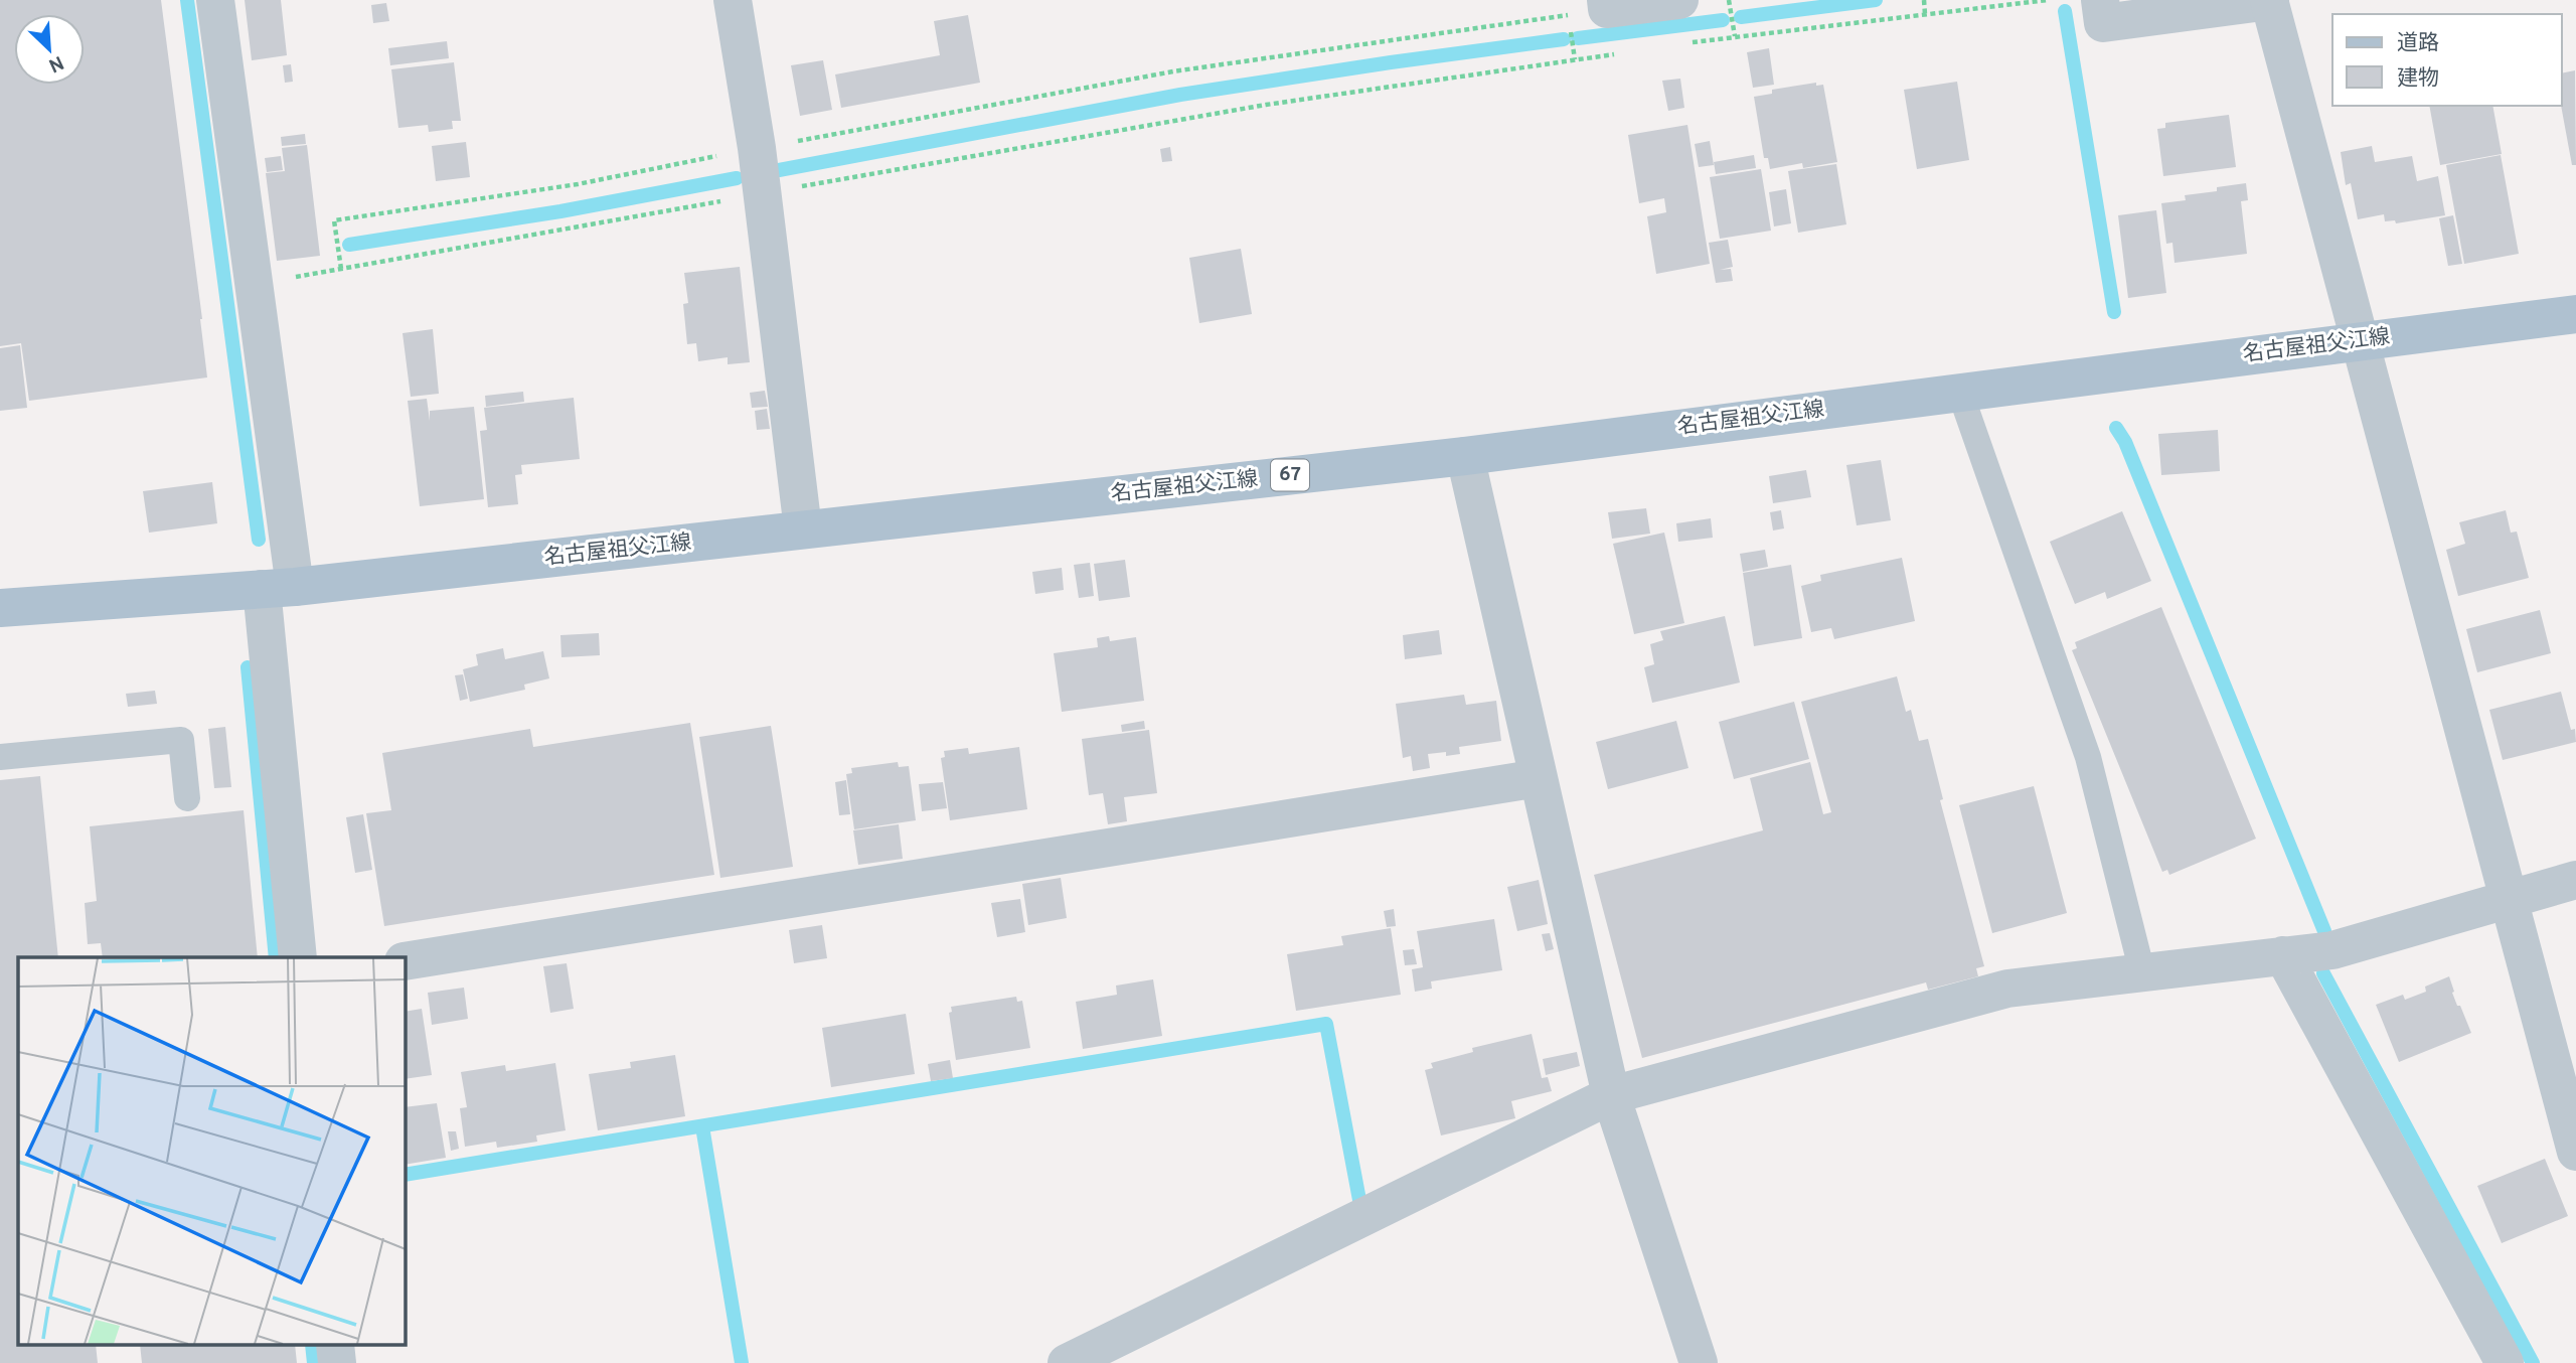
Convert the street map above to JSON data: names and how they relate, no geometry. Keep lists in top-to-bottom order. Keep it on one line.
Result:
{"streets":{"main road":["名古屋祖父江線","67"]},"legend":["道路","建物"],"north":"bottom right"}
